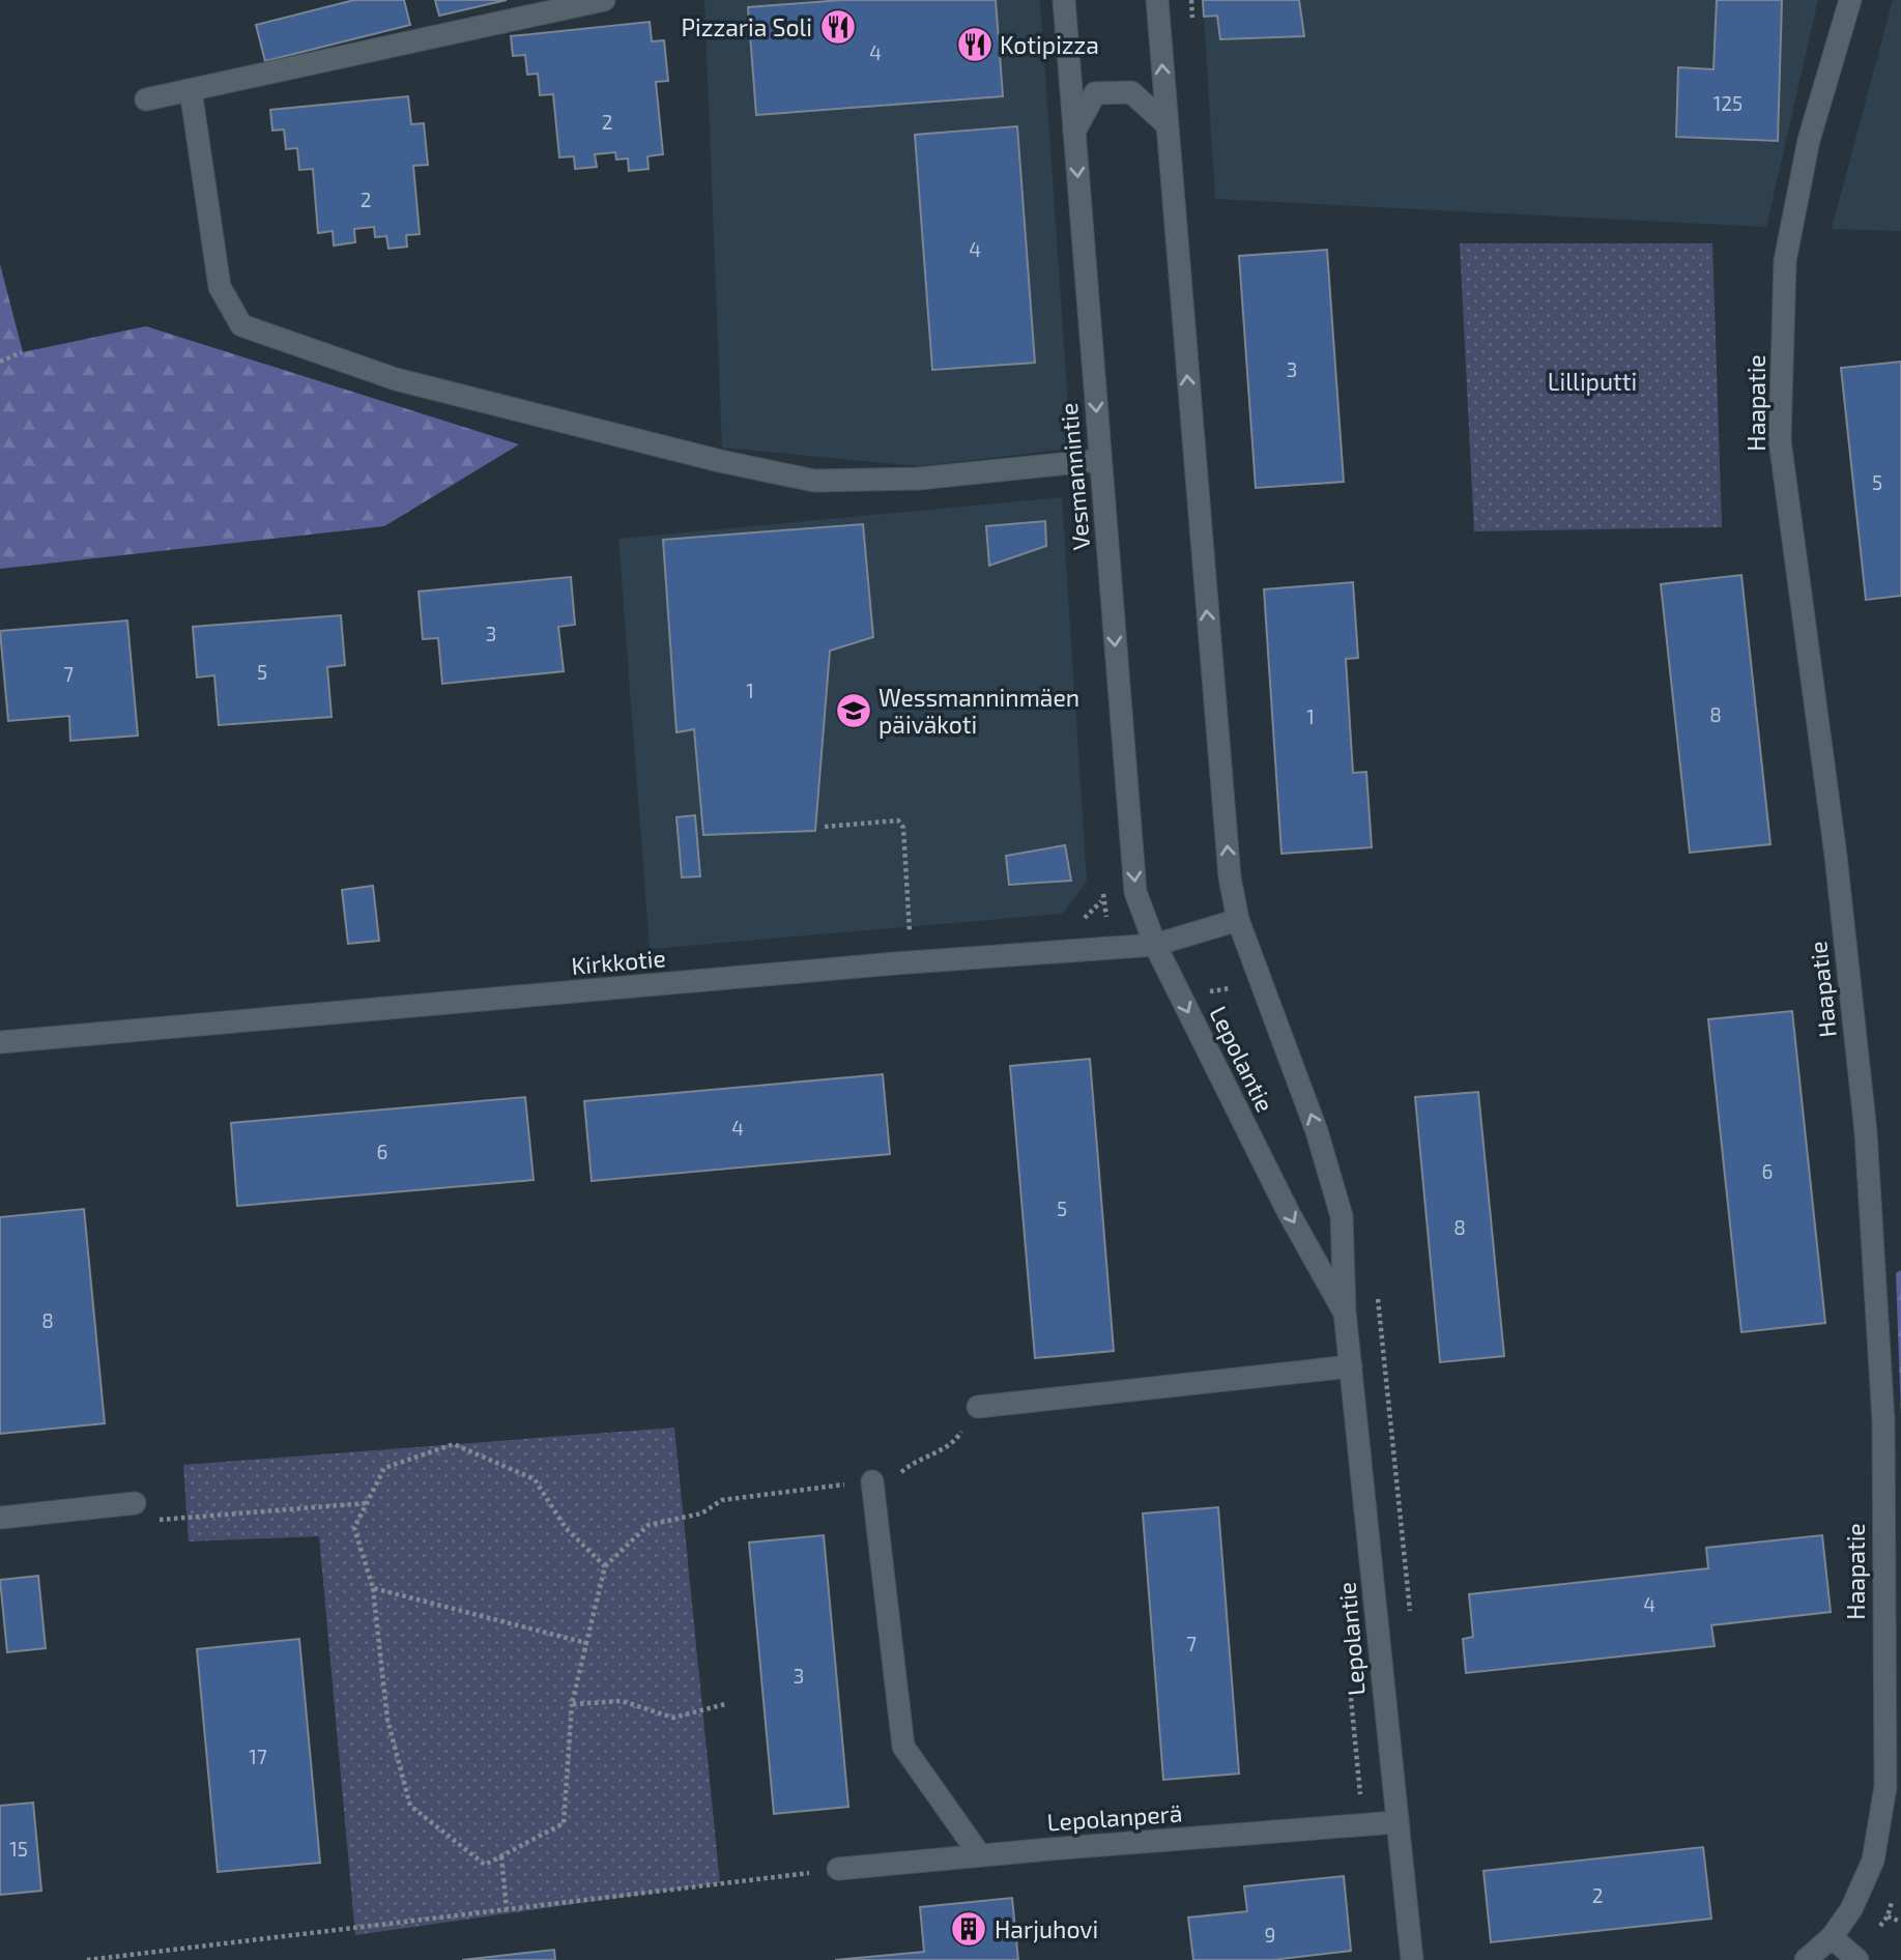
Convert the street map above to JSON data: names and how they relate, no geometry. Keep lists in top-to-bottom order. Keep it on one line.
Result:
{"streets":{"street":["Haapatie","Vesmannintie","Kirkkotie","Lepolantie","Lepolanperä"]},"crossings":[["Vesmannintie","Kirkkotie"],["Vesmannintie","Lepolantie"],["Kirkkotie","Lepolantie"],["Lepolantie","Lepolanperä"]],"parks":["Lilliputti"],"places":{"restaurant":["Pizzaria Soli","Kotipizza"],"school or university":["Wessmanninmäen päiväkoti"],"building":["Harjuhovi"]},"house_numbers":["4","125","2","2","4","3","5","3","5","7","1","8","1","4","6","6","5","8","8","4","7","3","17","15","2","9"]}
